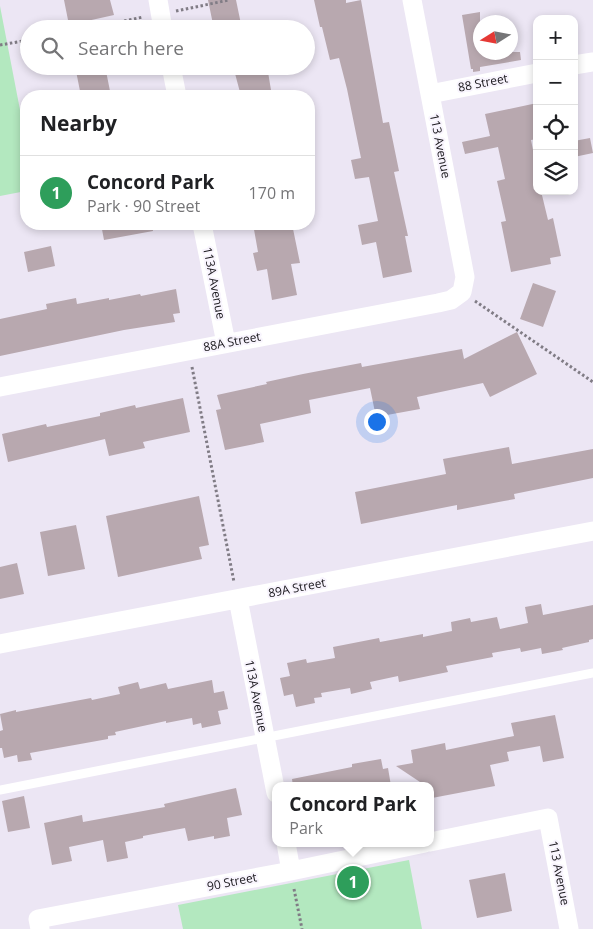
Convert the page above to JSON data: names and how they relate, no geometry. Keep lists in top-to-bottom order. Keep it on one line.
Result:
{"streets":{"street":["88 Street","113 Avenue","113A Avenue","88A Street","89A Street","90 Street"]},"crossings":[["88 Street","113 Avenue"],["113 Avenue","88A Street"],["113A Avenue","88A Street"],["113A Avenue","89A Street"]],"north":"left","page":{"map_buttons":["+","−"],"search":"Search here","heading":"Nearby","list":[{"mark":"1","name":"Concord Park","note":"Park · 90 Street","value":"170 m"}],"popup":["Concord Park","Park"],"pins":"1"}}
